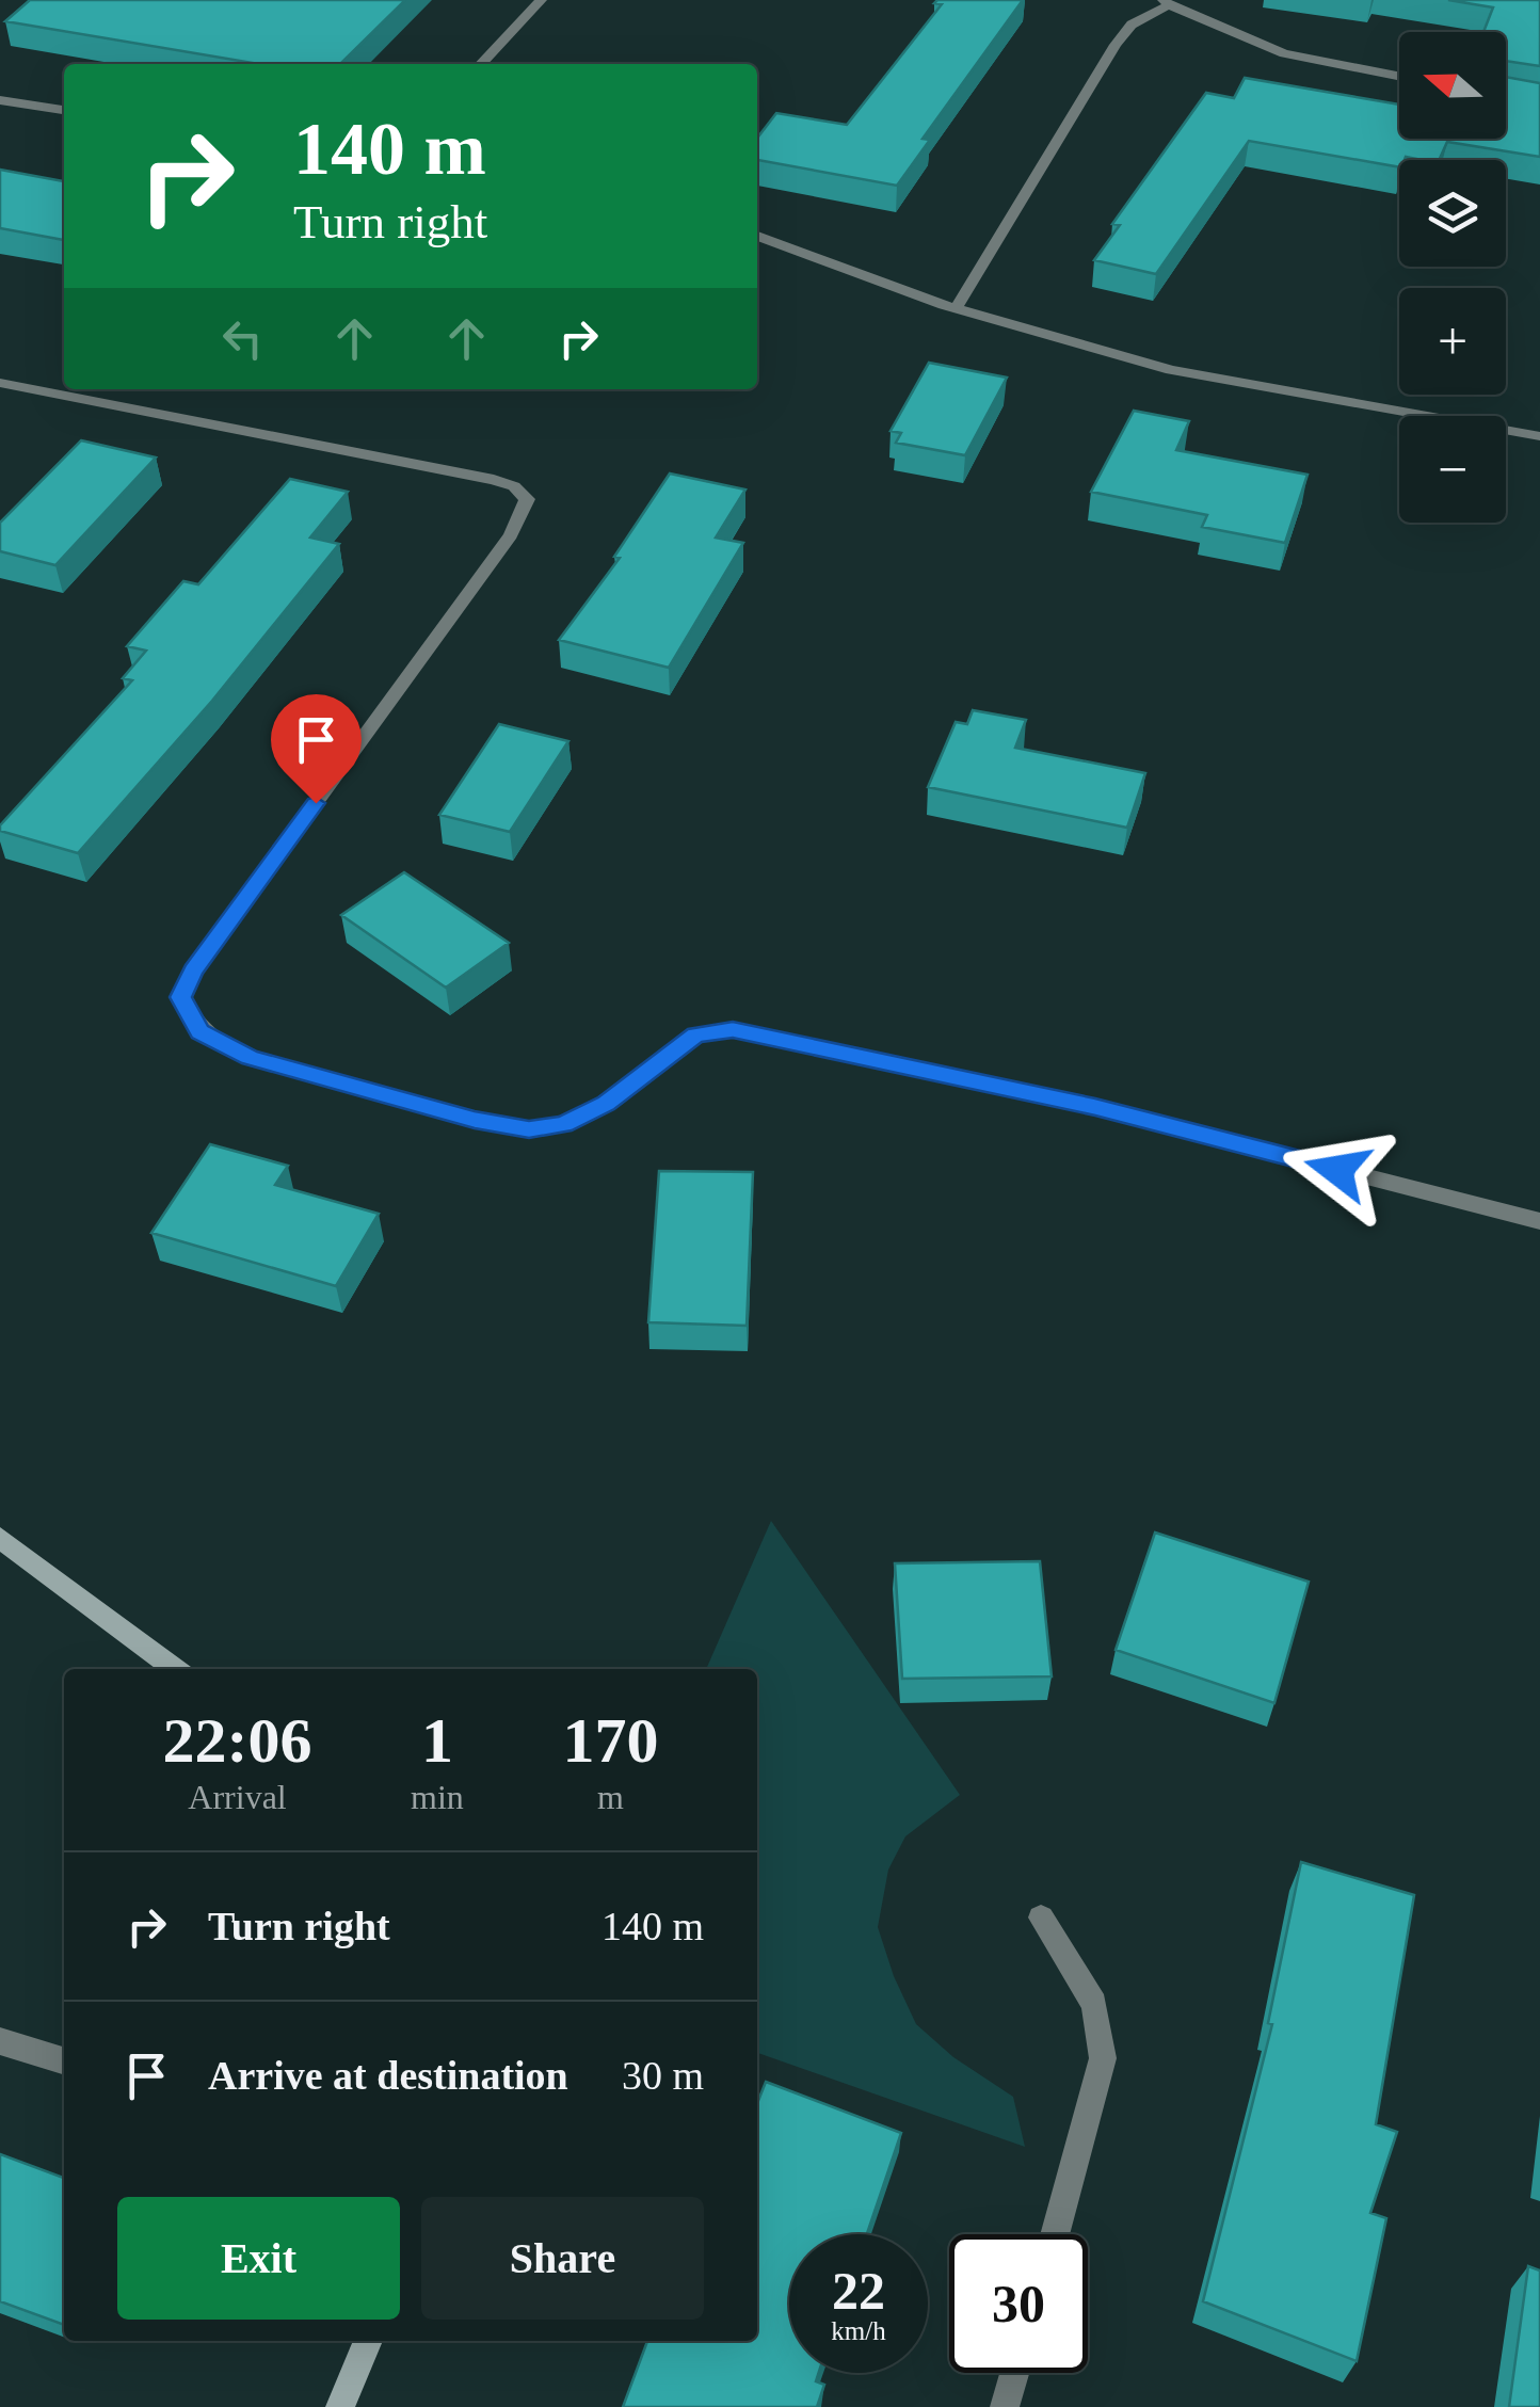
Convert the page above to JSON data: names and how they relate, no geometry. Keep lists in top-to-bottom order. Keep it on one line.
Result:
{"north":"left","page":{"map_buttons":["+","−"],"turn":["140 m","Turn right"],"eta":["22:06","Arrival","1","min","170","m"],"list":[{"name":"Turn right","value":"140 m"},{"name":"Arrive at destination","value":"30 m"}],"buttons":["Exit","Share"],"speed":"22 km/h","limit":"30"}}
